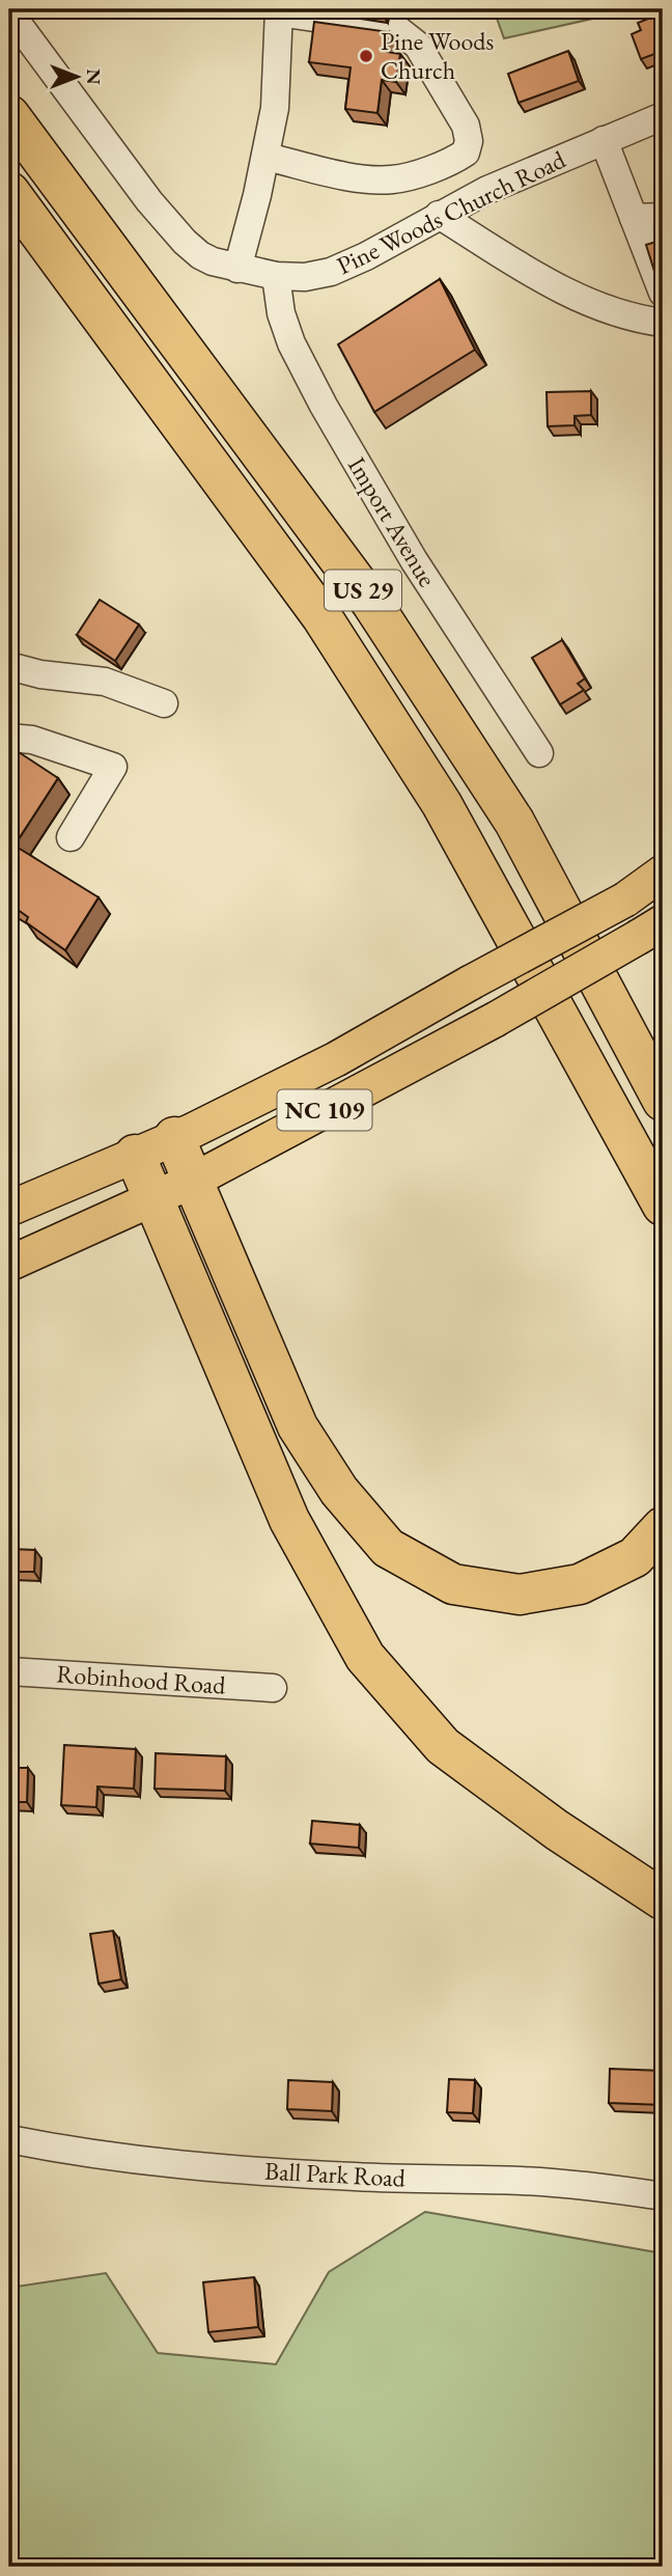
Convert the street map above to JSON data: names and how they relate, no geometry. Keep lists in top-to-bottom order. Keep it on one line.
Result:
{"streets":{"highway":["US 29"],"main road":["NC 109"],"street":["Pine Woods Church Road","Import Avenue","Robinhood Road","Ball Park Road"]},"crossings":[["Pine Woods Church Road","Import Avenue"]],"places":["Pine Woods Church"],"north":"right"}
